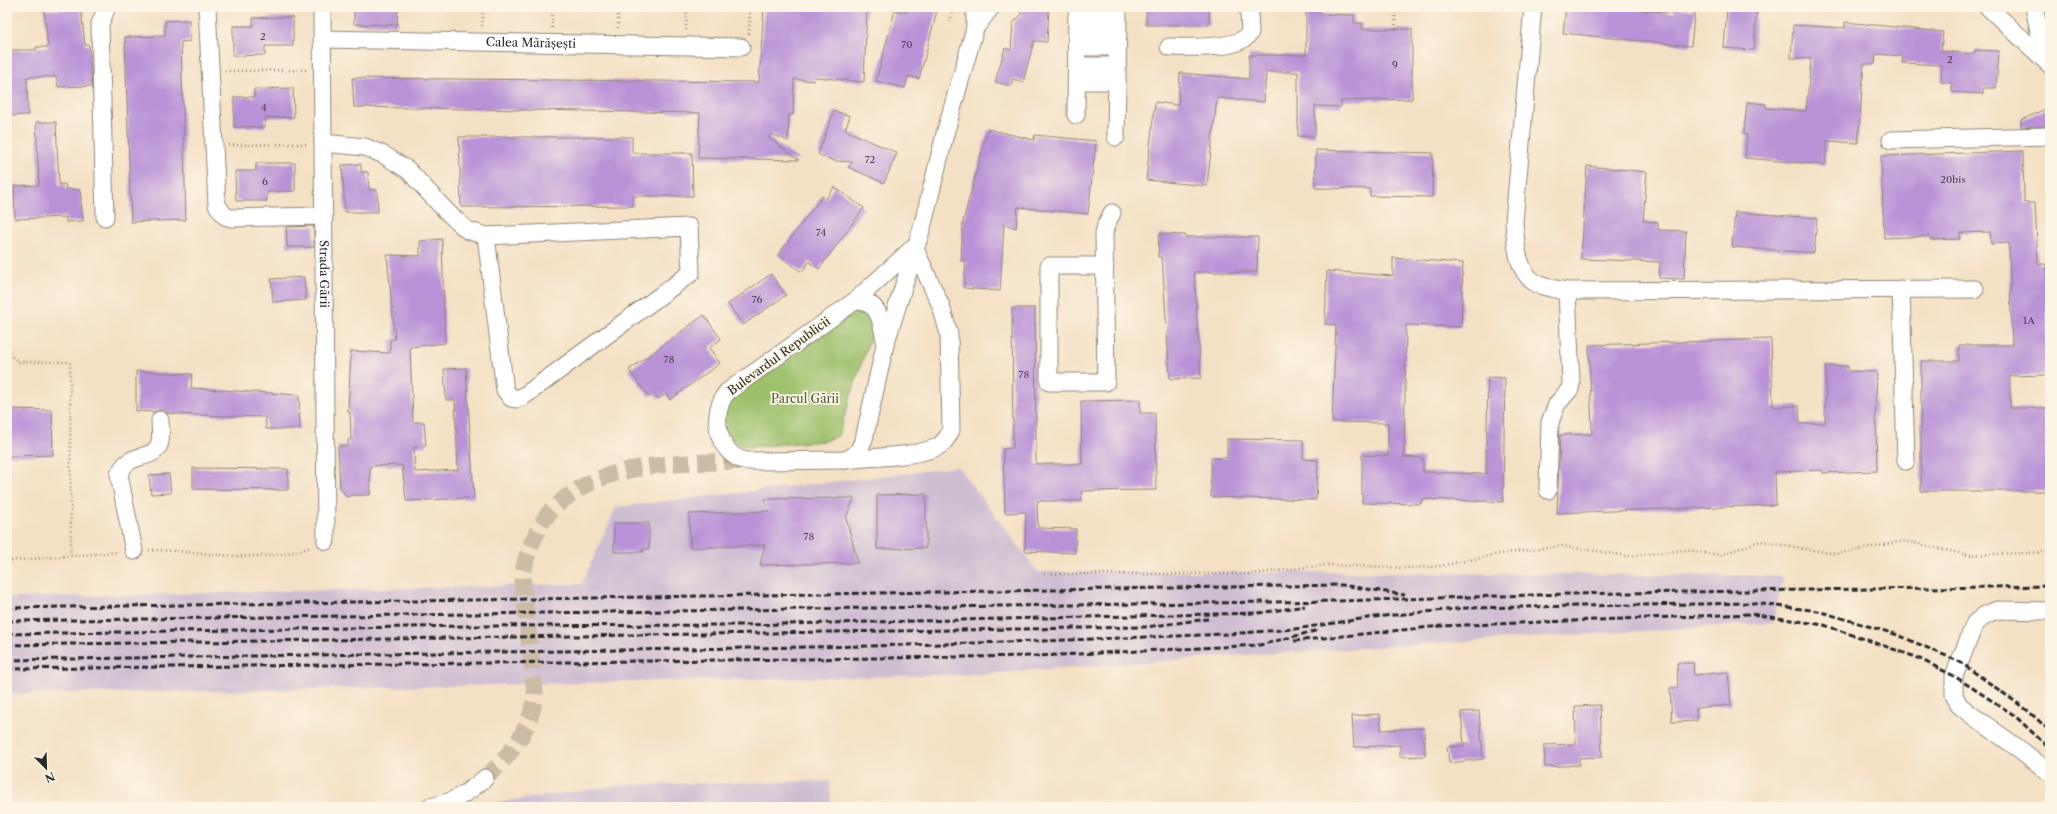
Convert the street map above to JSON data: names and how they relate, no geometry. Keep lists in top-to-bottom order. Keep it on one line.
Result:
{"streets":{"street":["Calea Mărășești","Strada Gării","Bulevardul Republicii"]},"crossings":[["Calea Mărășești","Strada Gării"]],"parks":["Parcul Gării"],"house_numbers":["2","70","2","9","4","72","20bis","6","74","76","1A","78","78","78"],"north":"bottom right"}
